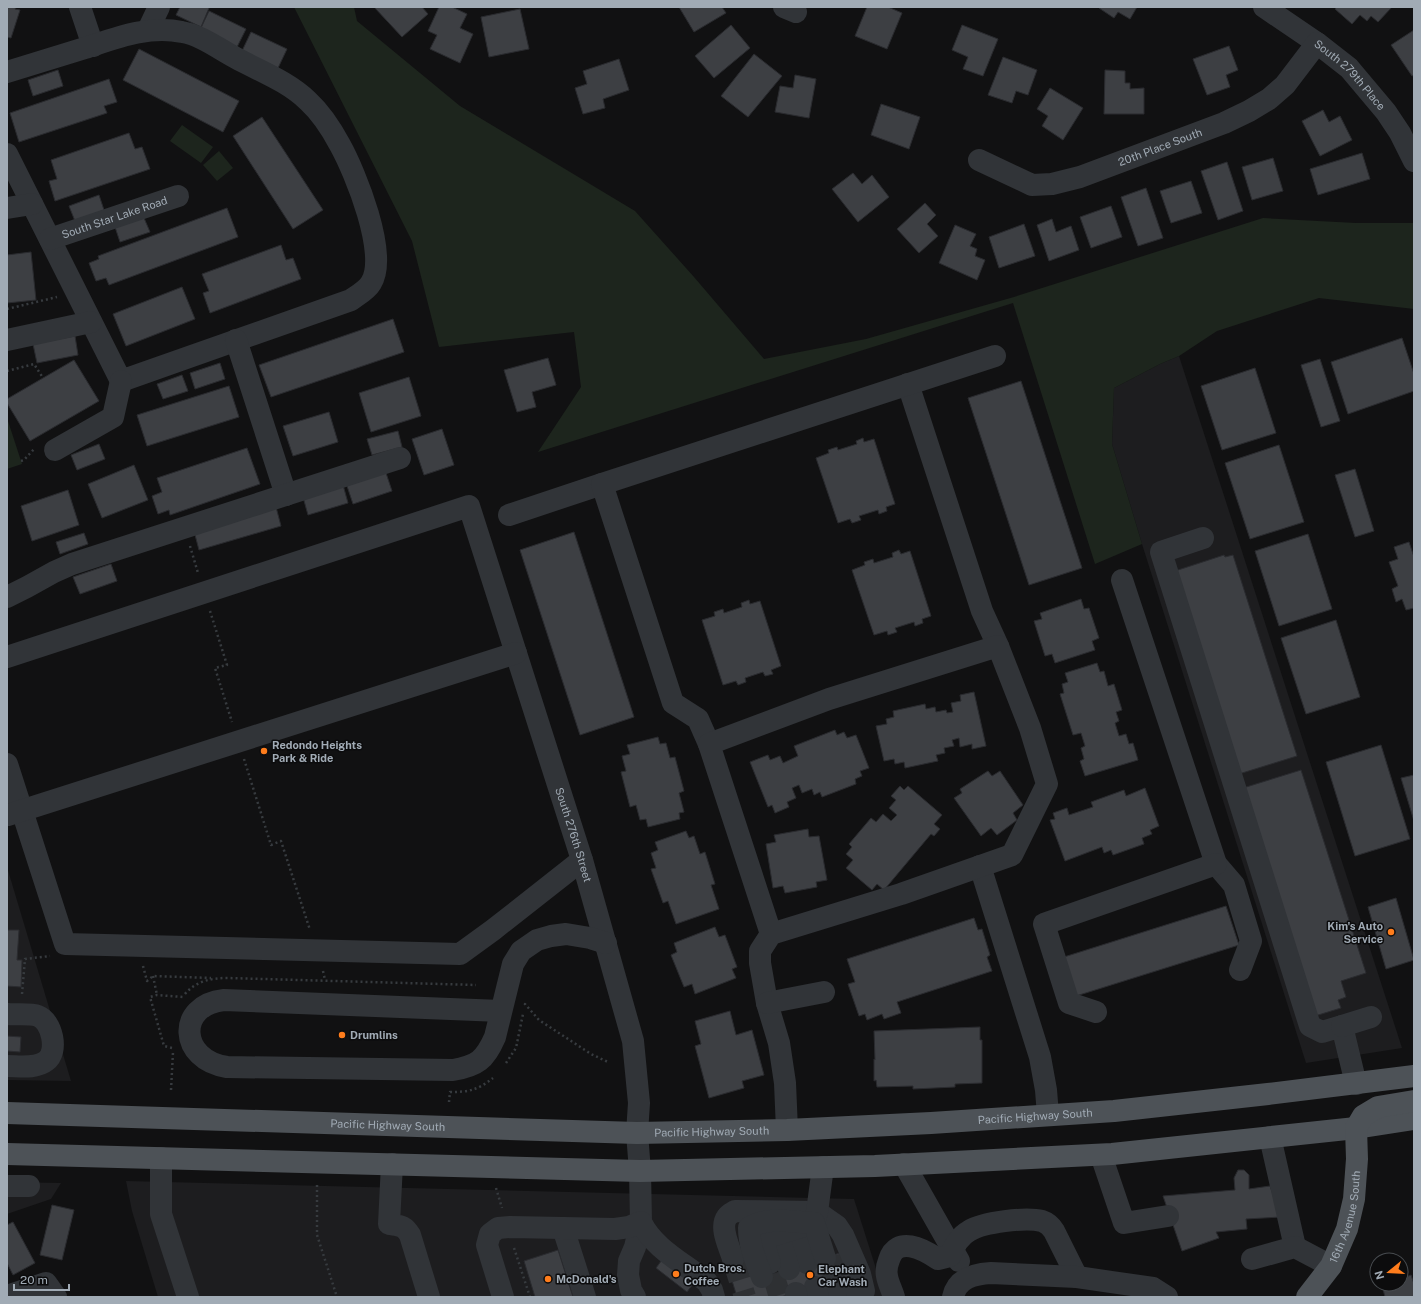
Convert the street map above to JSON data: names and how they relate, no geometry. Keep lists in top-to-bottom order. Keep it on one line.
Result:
{"streets":{"main road":["Pacific Highway South","16th Avenue South"],"street":["South 279th Place","20th Place South","South Star Lake Road","South 276th Street"]},"crossings":[["South 279th Place","20th Place South"],["South 276th Street","Pacific Highway South"]],"places":["Redondo Heights Park & Ride","Kim's Auto Service","Drumlins","Dutch Bros. Coffee","Elephant Car Wash","McDonald's"],"scale_bar":"20 m","north":"left"}
